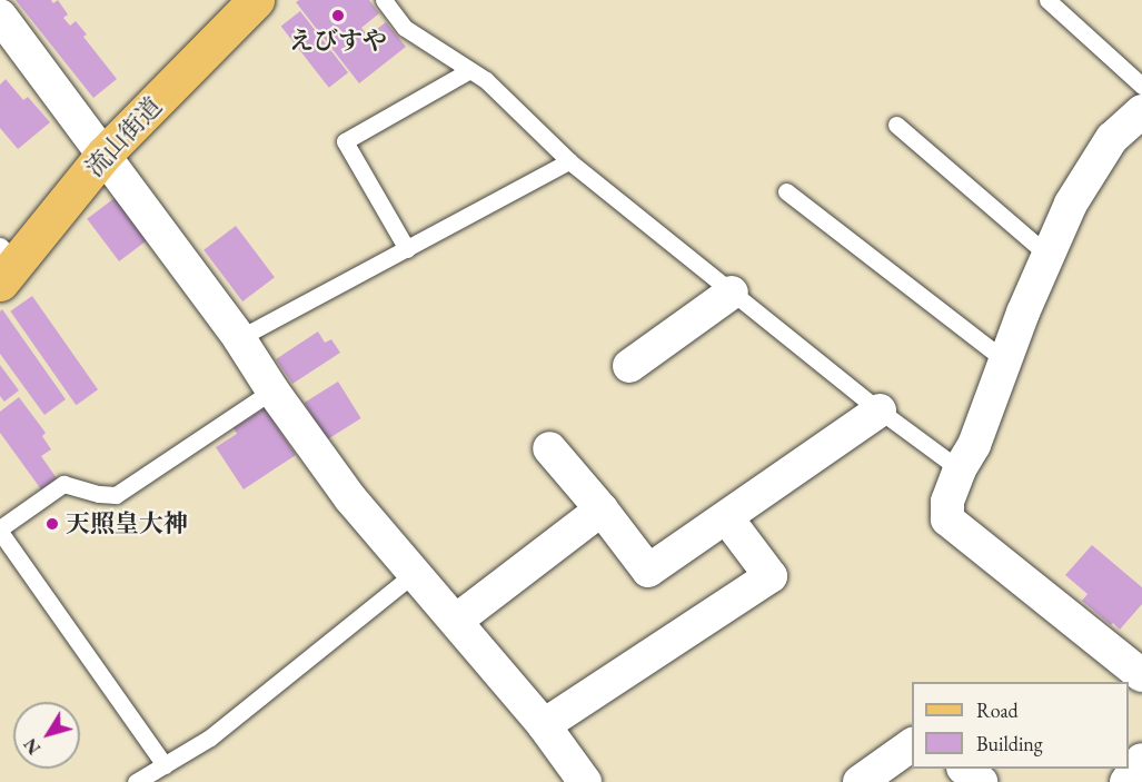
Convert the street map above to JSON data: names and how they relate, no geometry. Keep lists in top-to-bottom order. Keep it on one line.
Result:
{"streets":{"main road":["流山街道"]},"places":["えびすや","天照皇大神"],"legend":["Road","Building"],"north":"bottom left"}
